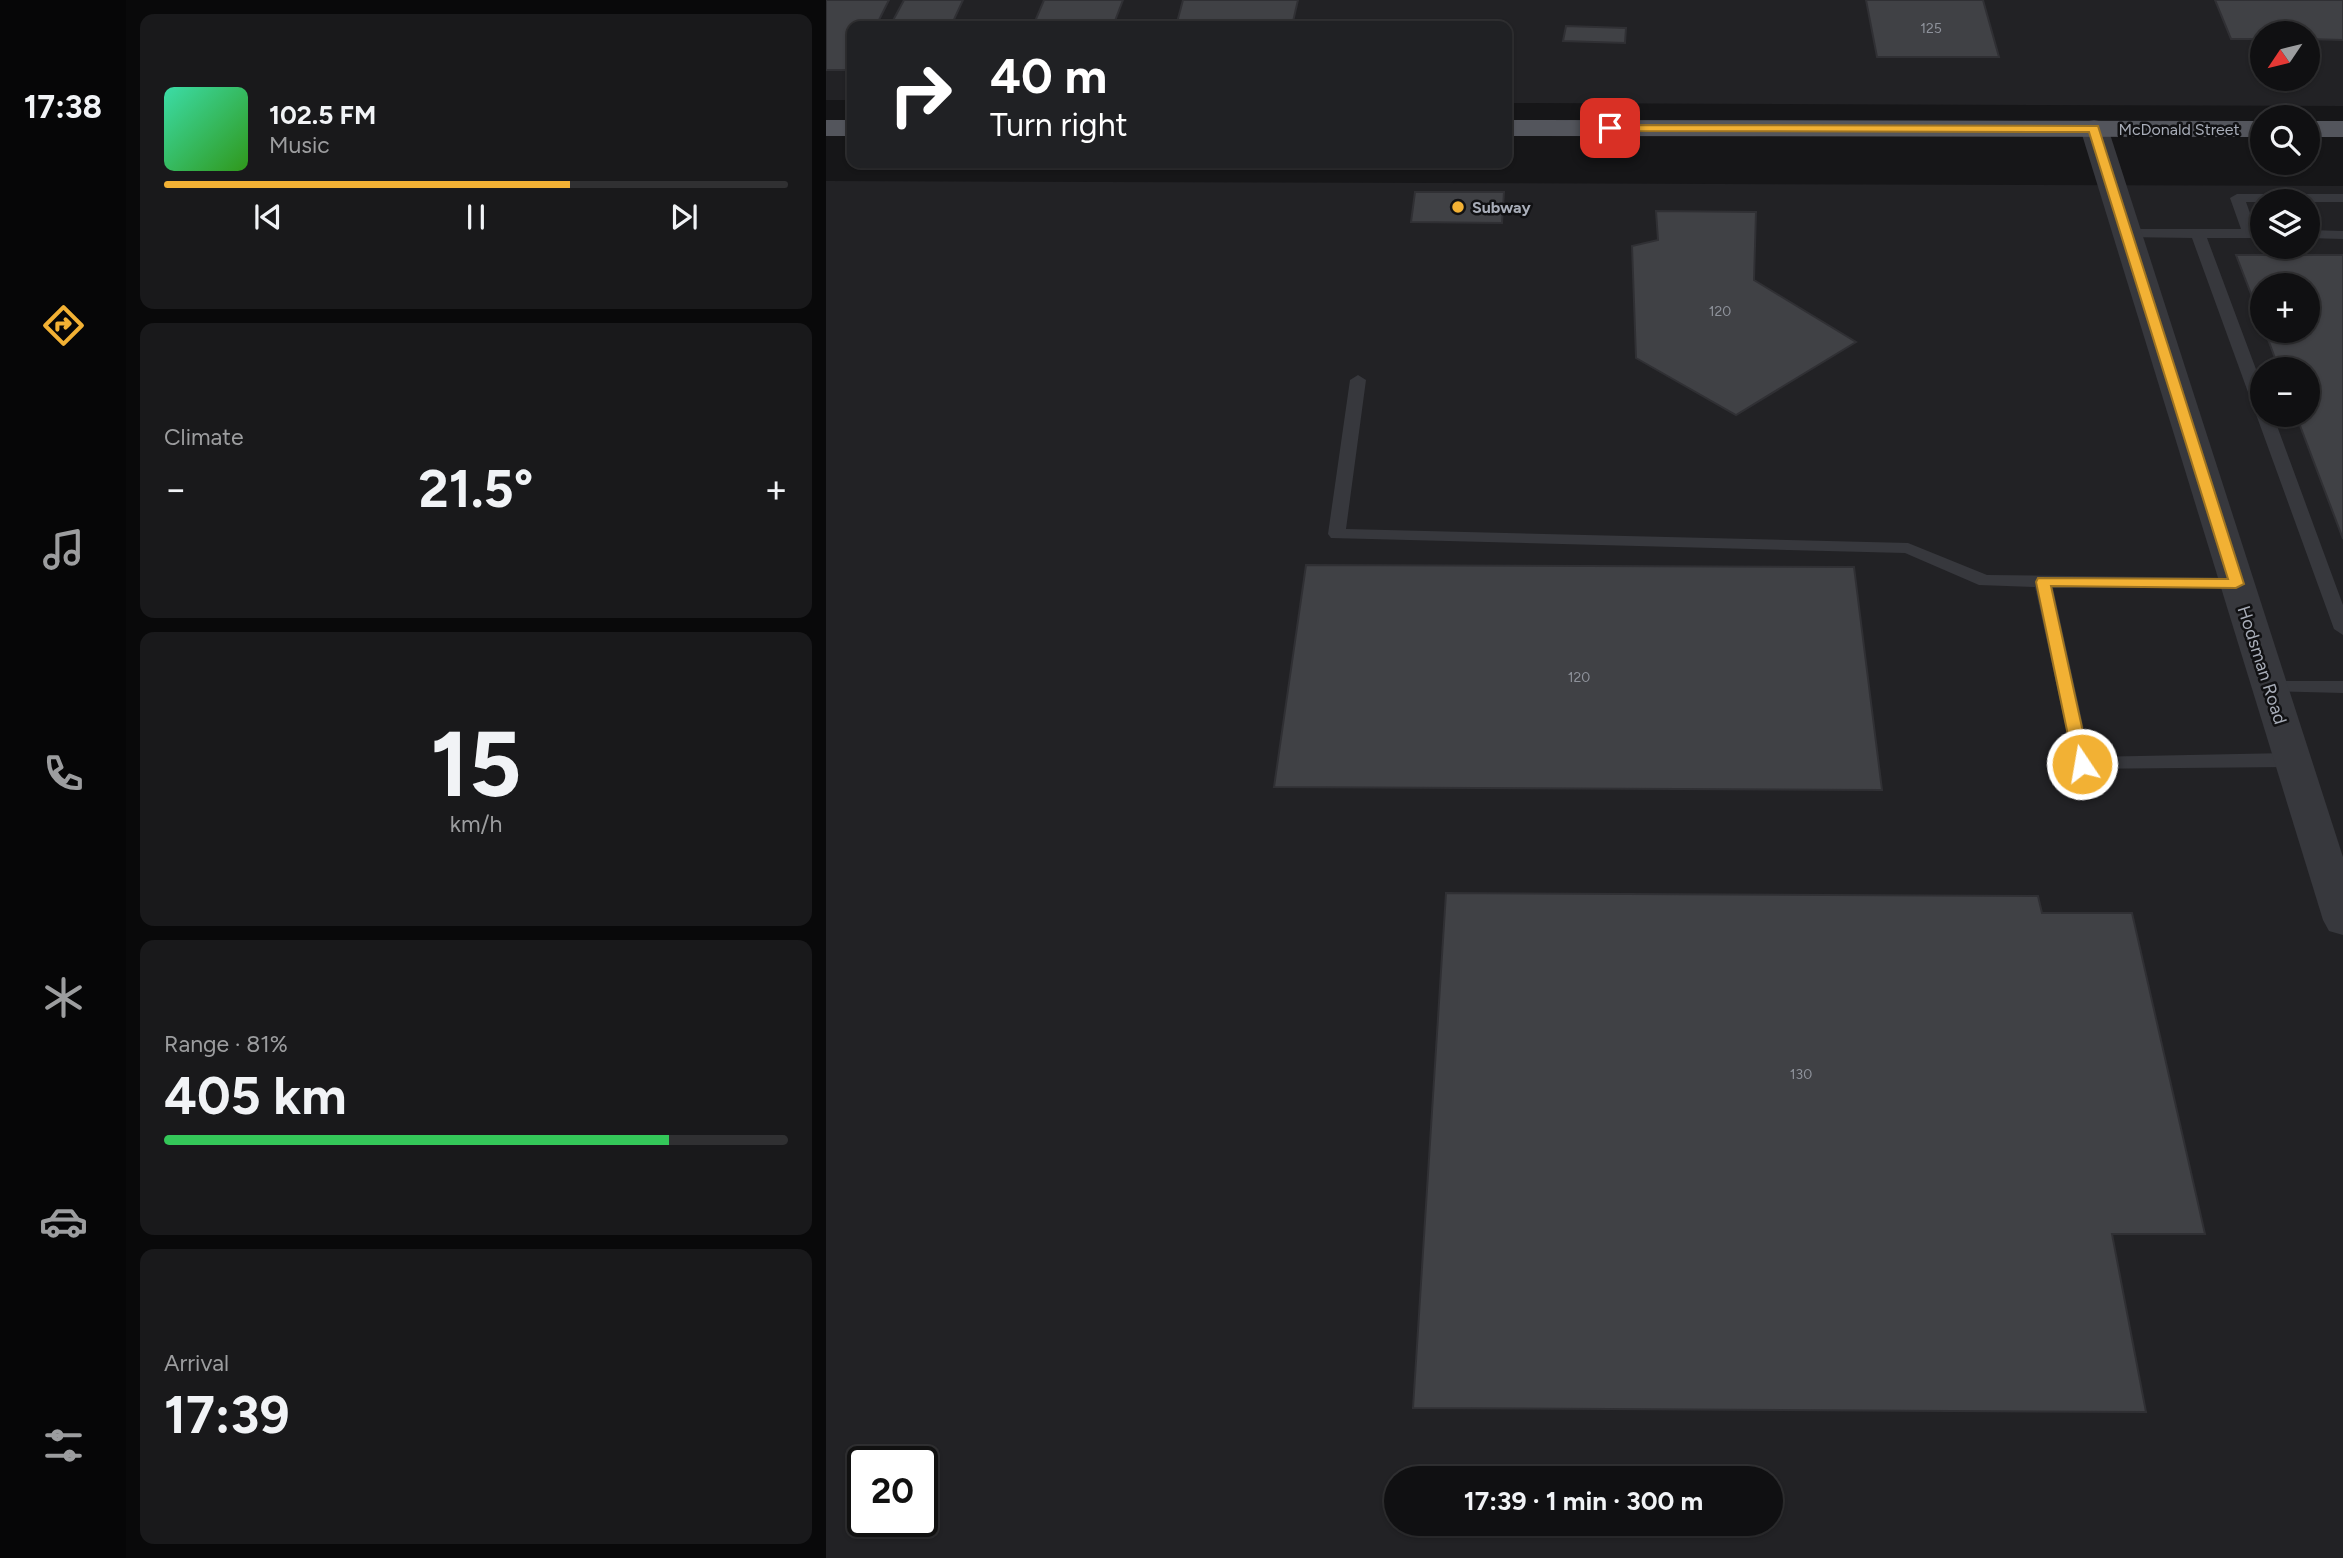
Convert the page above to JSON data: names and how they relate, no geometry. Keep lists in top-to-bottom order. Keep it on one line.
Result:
{"streets":{"main road":["McDonald Street"],"street":["Hodsman Road"]},"crossings":[["McDonald Street","Hodsman Road"]],"places":["Subway"],"house_numbers":["125","120","120","130"],"north":"bottom left","page":{"tabs":"17:38","map_buttons":["+","−"],"turn":["40 m","Turn right"],"song":["102.5 FM","Music"],"tile":["Climate",["15","km/h"],["Range · 81%","405 km"],["Arrival","17:39"]],"heat":["−","21.5°","+"],"limit":"20","trip":"17:39 · 1 min · 300 m"}}
